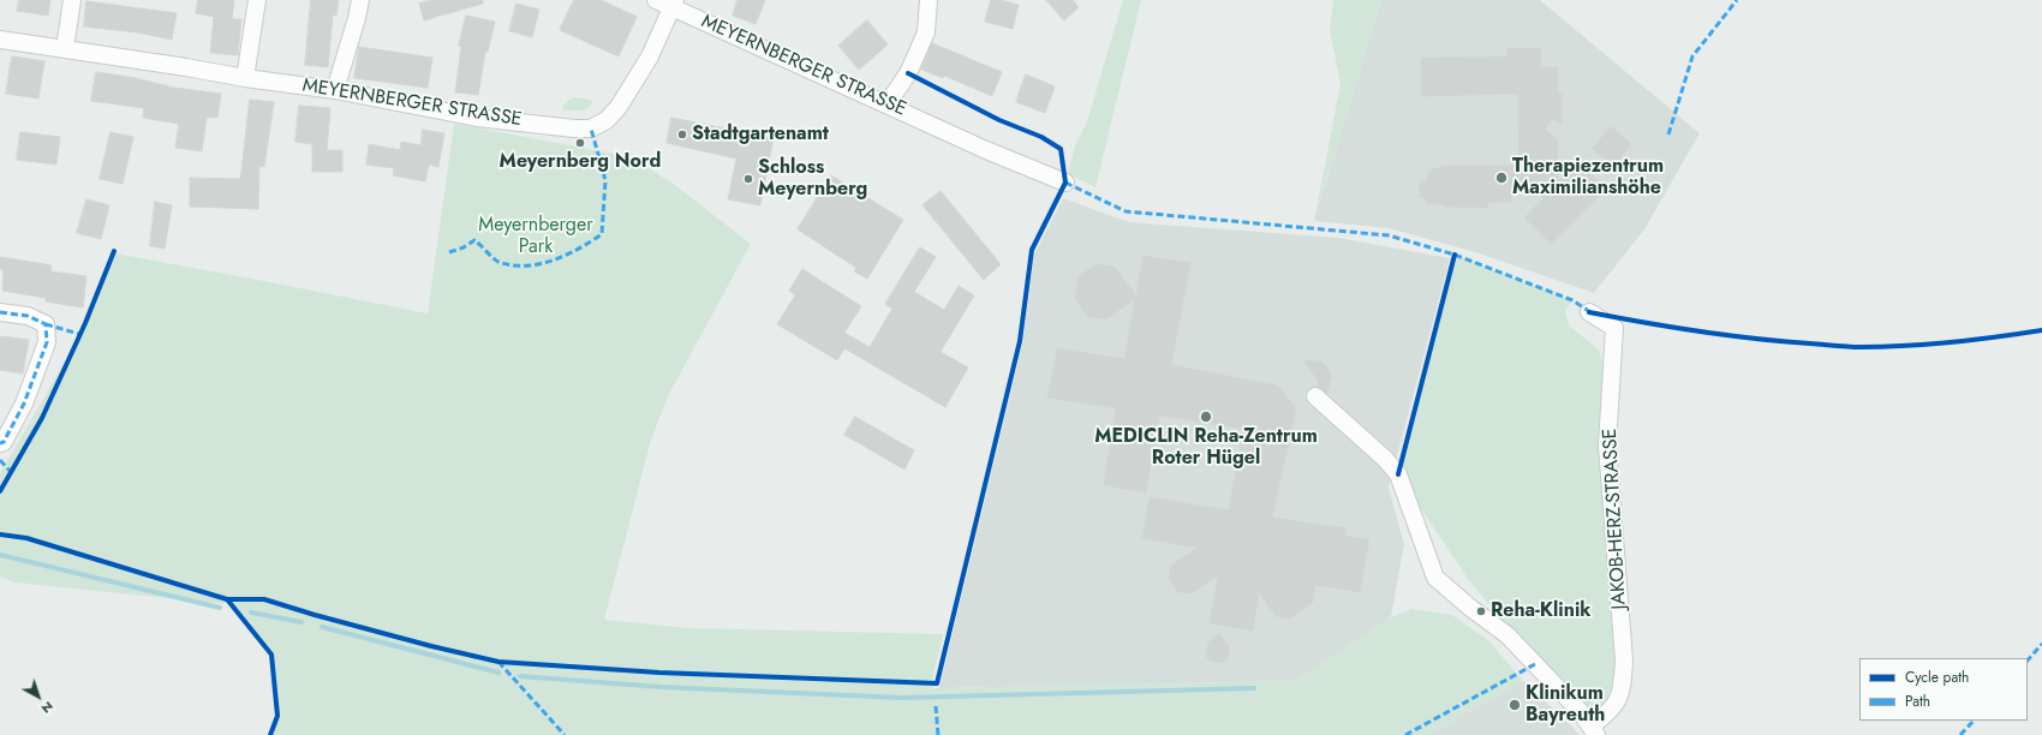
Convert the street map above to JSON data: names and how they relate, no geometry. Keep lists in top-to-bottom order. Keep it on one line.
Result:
{"streets":{"street":["MEYERNBERGER STRASSE","JAKOB-HERZ-STRASSE"]},"parks":["Meyernberger Park"],"places":["Stadtgartenamt","Meyernberg Nord","Therapiezentrum Maximilianshöhe","Schloss Meyernberg","MEDICLIN Reha-Zentrum Roter Hügel","Reha-Klinik","Klinikum Bayreuth"],"legend":["Cycle path","Path"],"north":"bottom right"}
